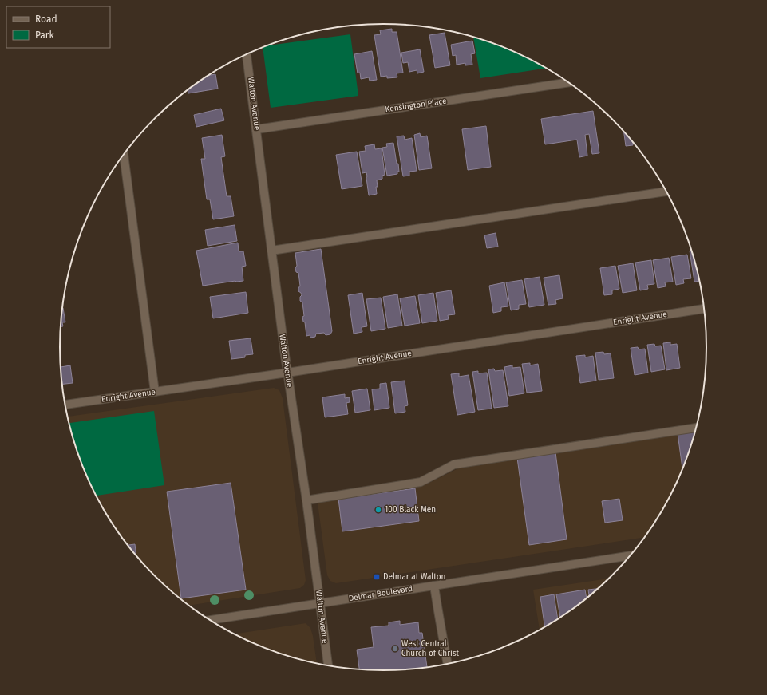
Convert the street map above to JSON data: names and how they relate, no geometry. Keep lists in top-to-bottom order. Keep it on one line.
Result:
{"streets":{"street":["Walton Avenue","Kensington Place","Enright Avenue","Delmar Boulevard"]},"crossings":[["Walton Avenue","Kensington Place"],["Walton Avenue","Enright Avenue"],["Walton Avenue","Delmar Boulevard"]],"places":{"other":["100 Black Men","West Central Church of Christ"],"transit":["Delmar at Walton"]},"legend":["Road","Park"]}
